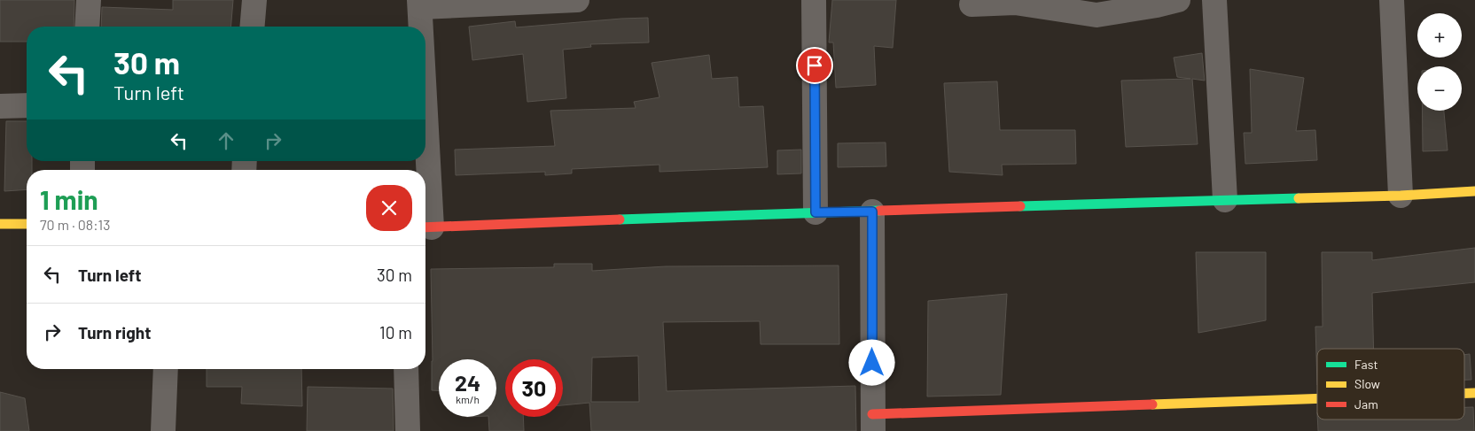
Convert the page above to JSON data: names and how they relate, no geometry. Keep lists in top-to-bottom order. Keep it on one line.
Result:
{"legend":["Fast","Slow","Jam"],"page":{"map_buttons":["+","−"],"turn":["30 m","Turn left"],"heading":["1 min","70 m · 08:13"],"list":[{"name":"Turn left","value":"30 m"},{"name":"Turn right","value":"10 m"}],"speed":"24 km/h","limit":"30"}}
